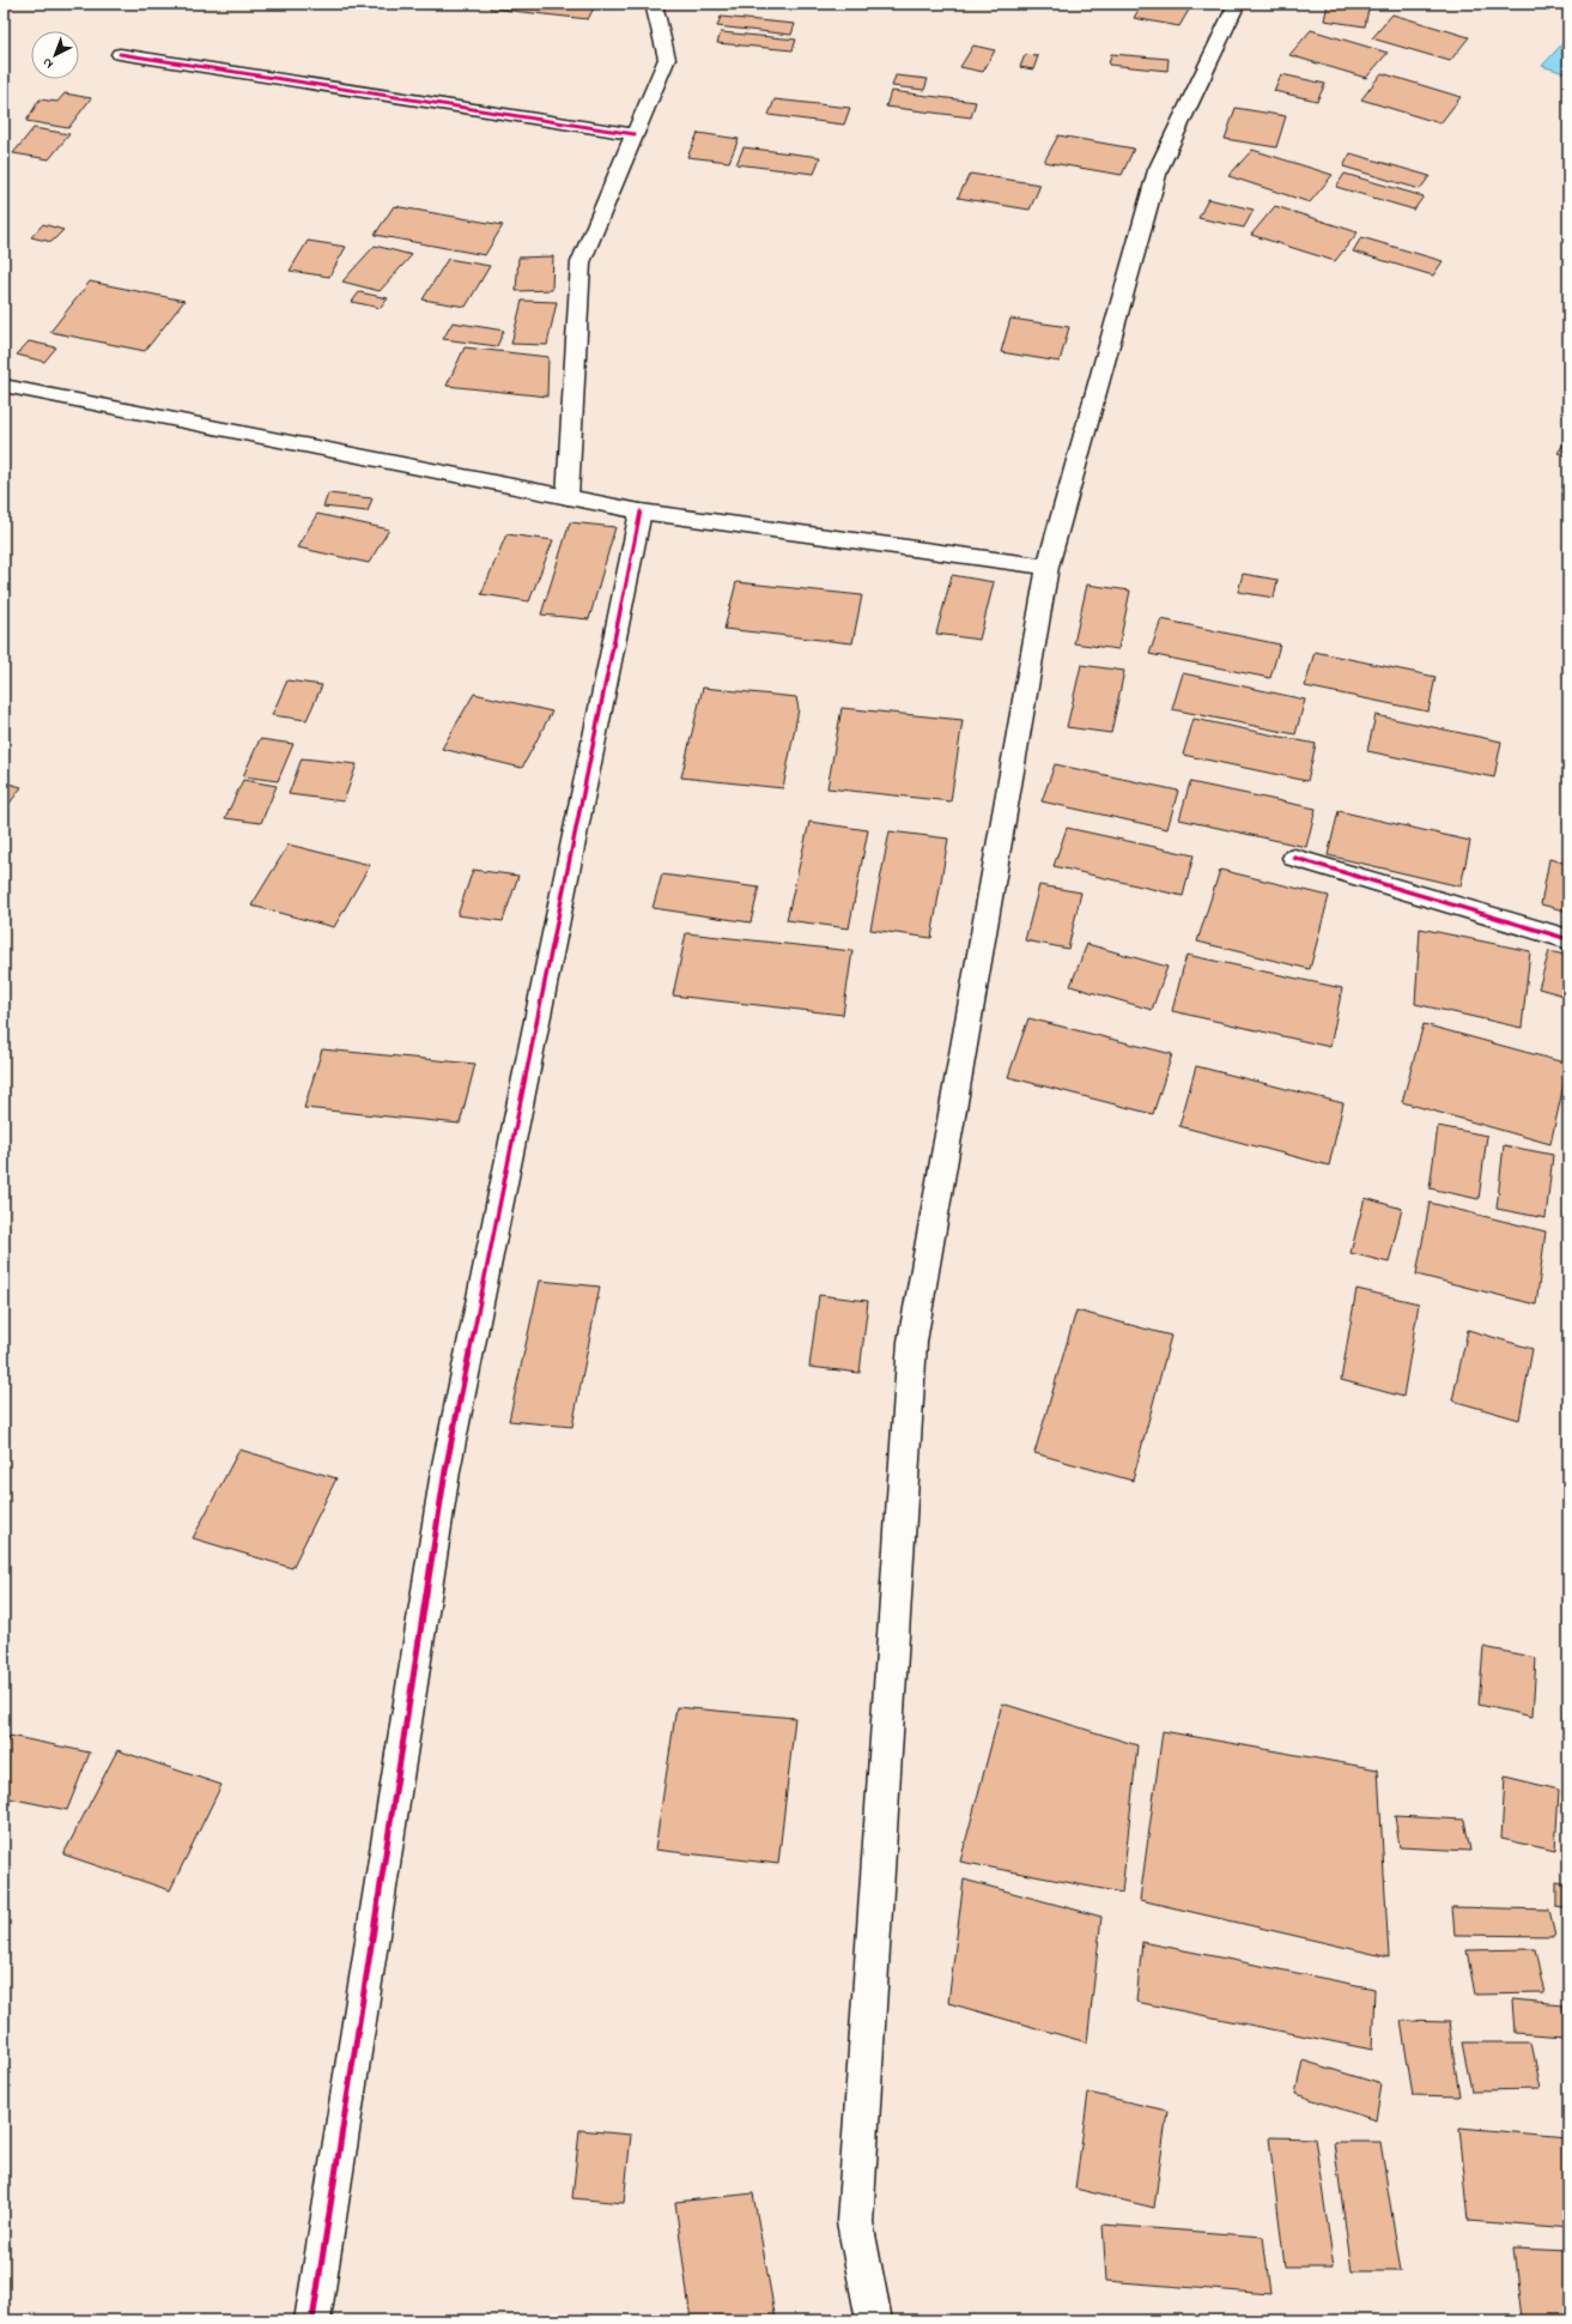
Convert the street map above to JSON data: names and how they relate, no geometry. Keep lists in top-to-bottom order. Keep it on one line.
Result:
{"north":"bottom left"}
